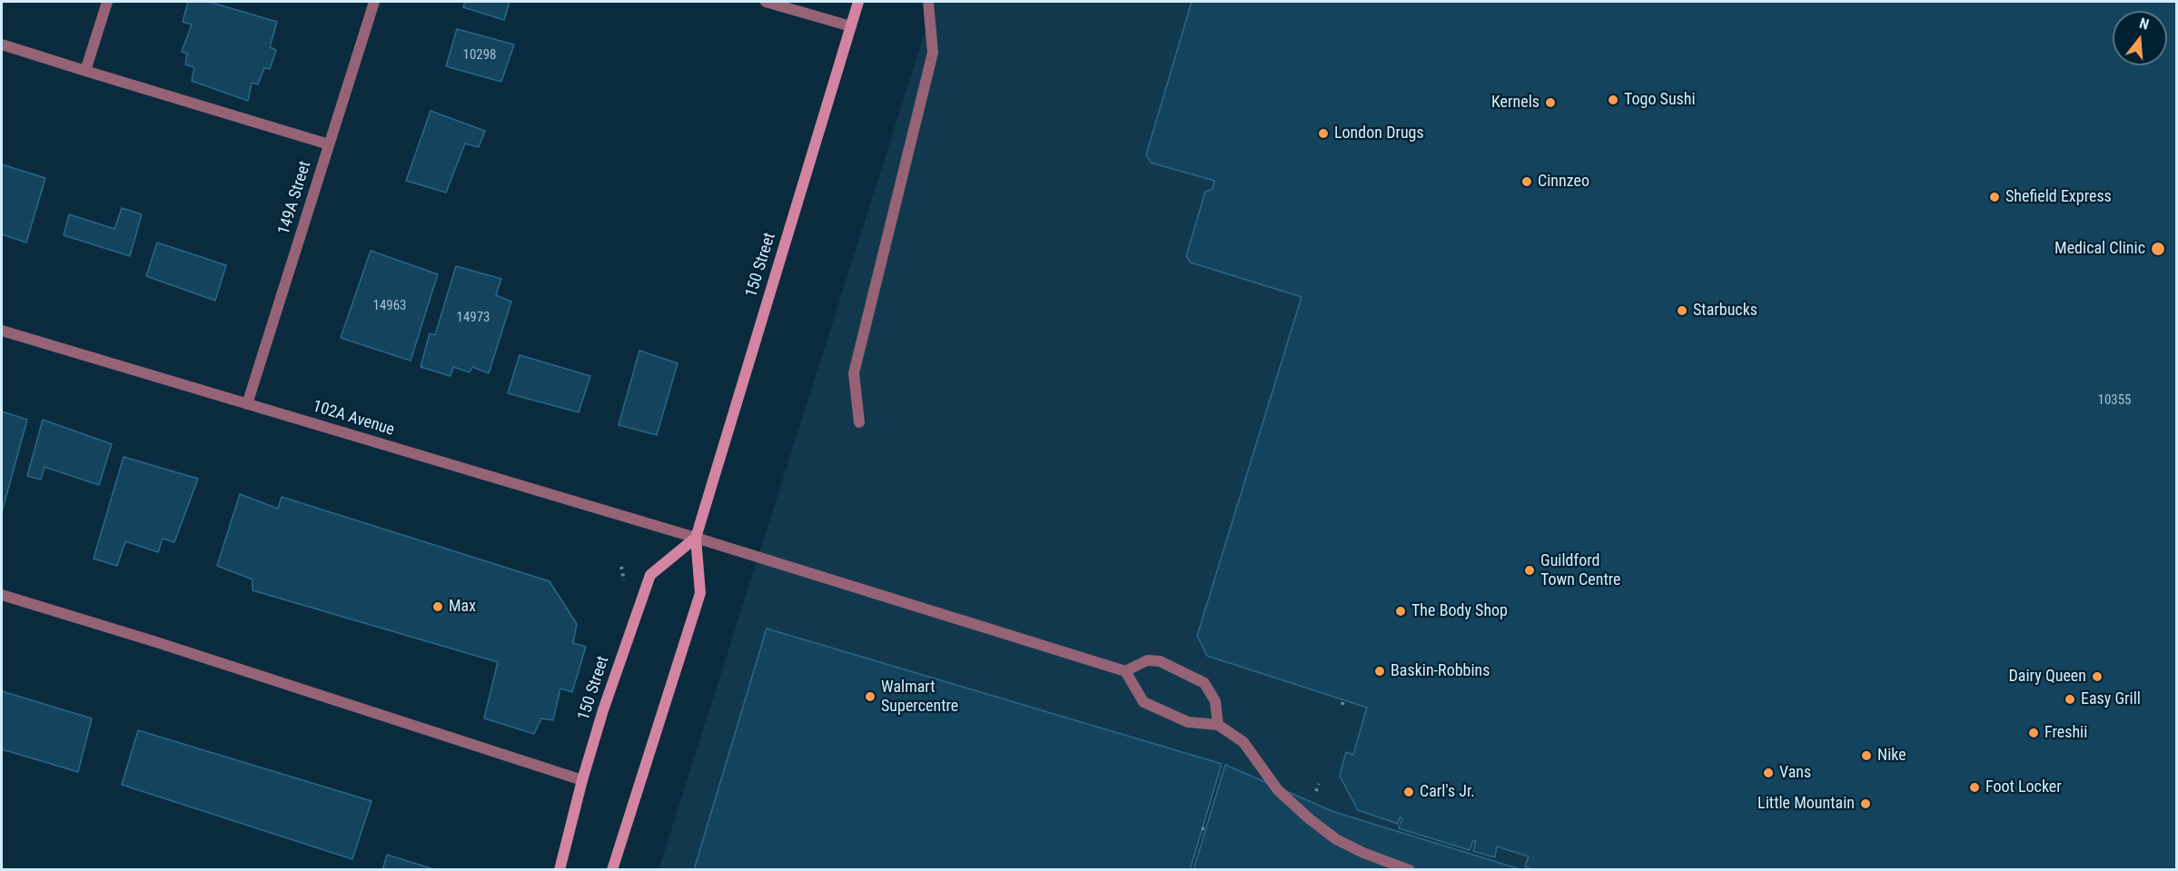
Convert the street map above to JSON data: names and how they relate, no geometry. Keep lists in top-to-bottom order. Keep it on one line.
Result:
{"streets":{"main road":["150 Street"],"street":["149A Street","102A Avenue"]},"crossings":[["149A Street","102A Avenue"],["150 Street","102A Avenue"]],"places":["Togo Sushi","Kernels","London Drugs","Cinnzeo","Shefield Express","Medical Clinic","Starbucks","Guildford Town Centre","Max","The Body Shop","Baskin-Robbins","Dairy Queen","Walmart Supercentre","Easy Grill","Freshii","Nike","Vans","Foot Locker","Carl's Jr.","Little Mountain"],"house_numbers":["10298","14963","14973","10355"],"north":"top"}
